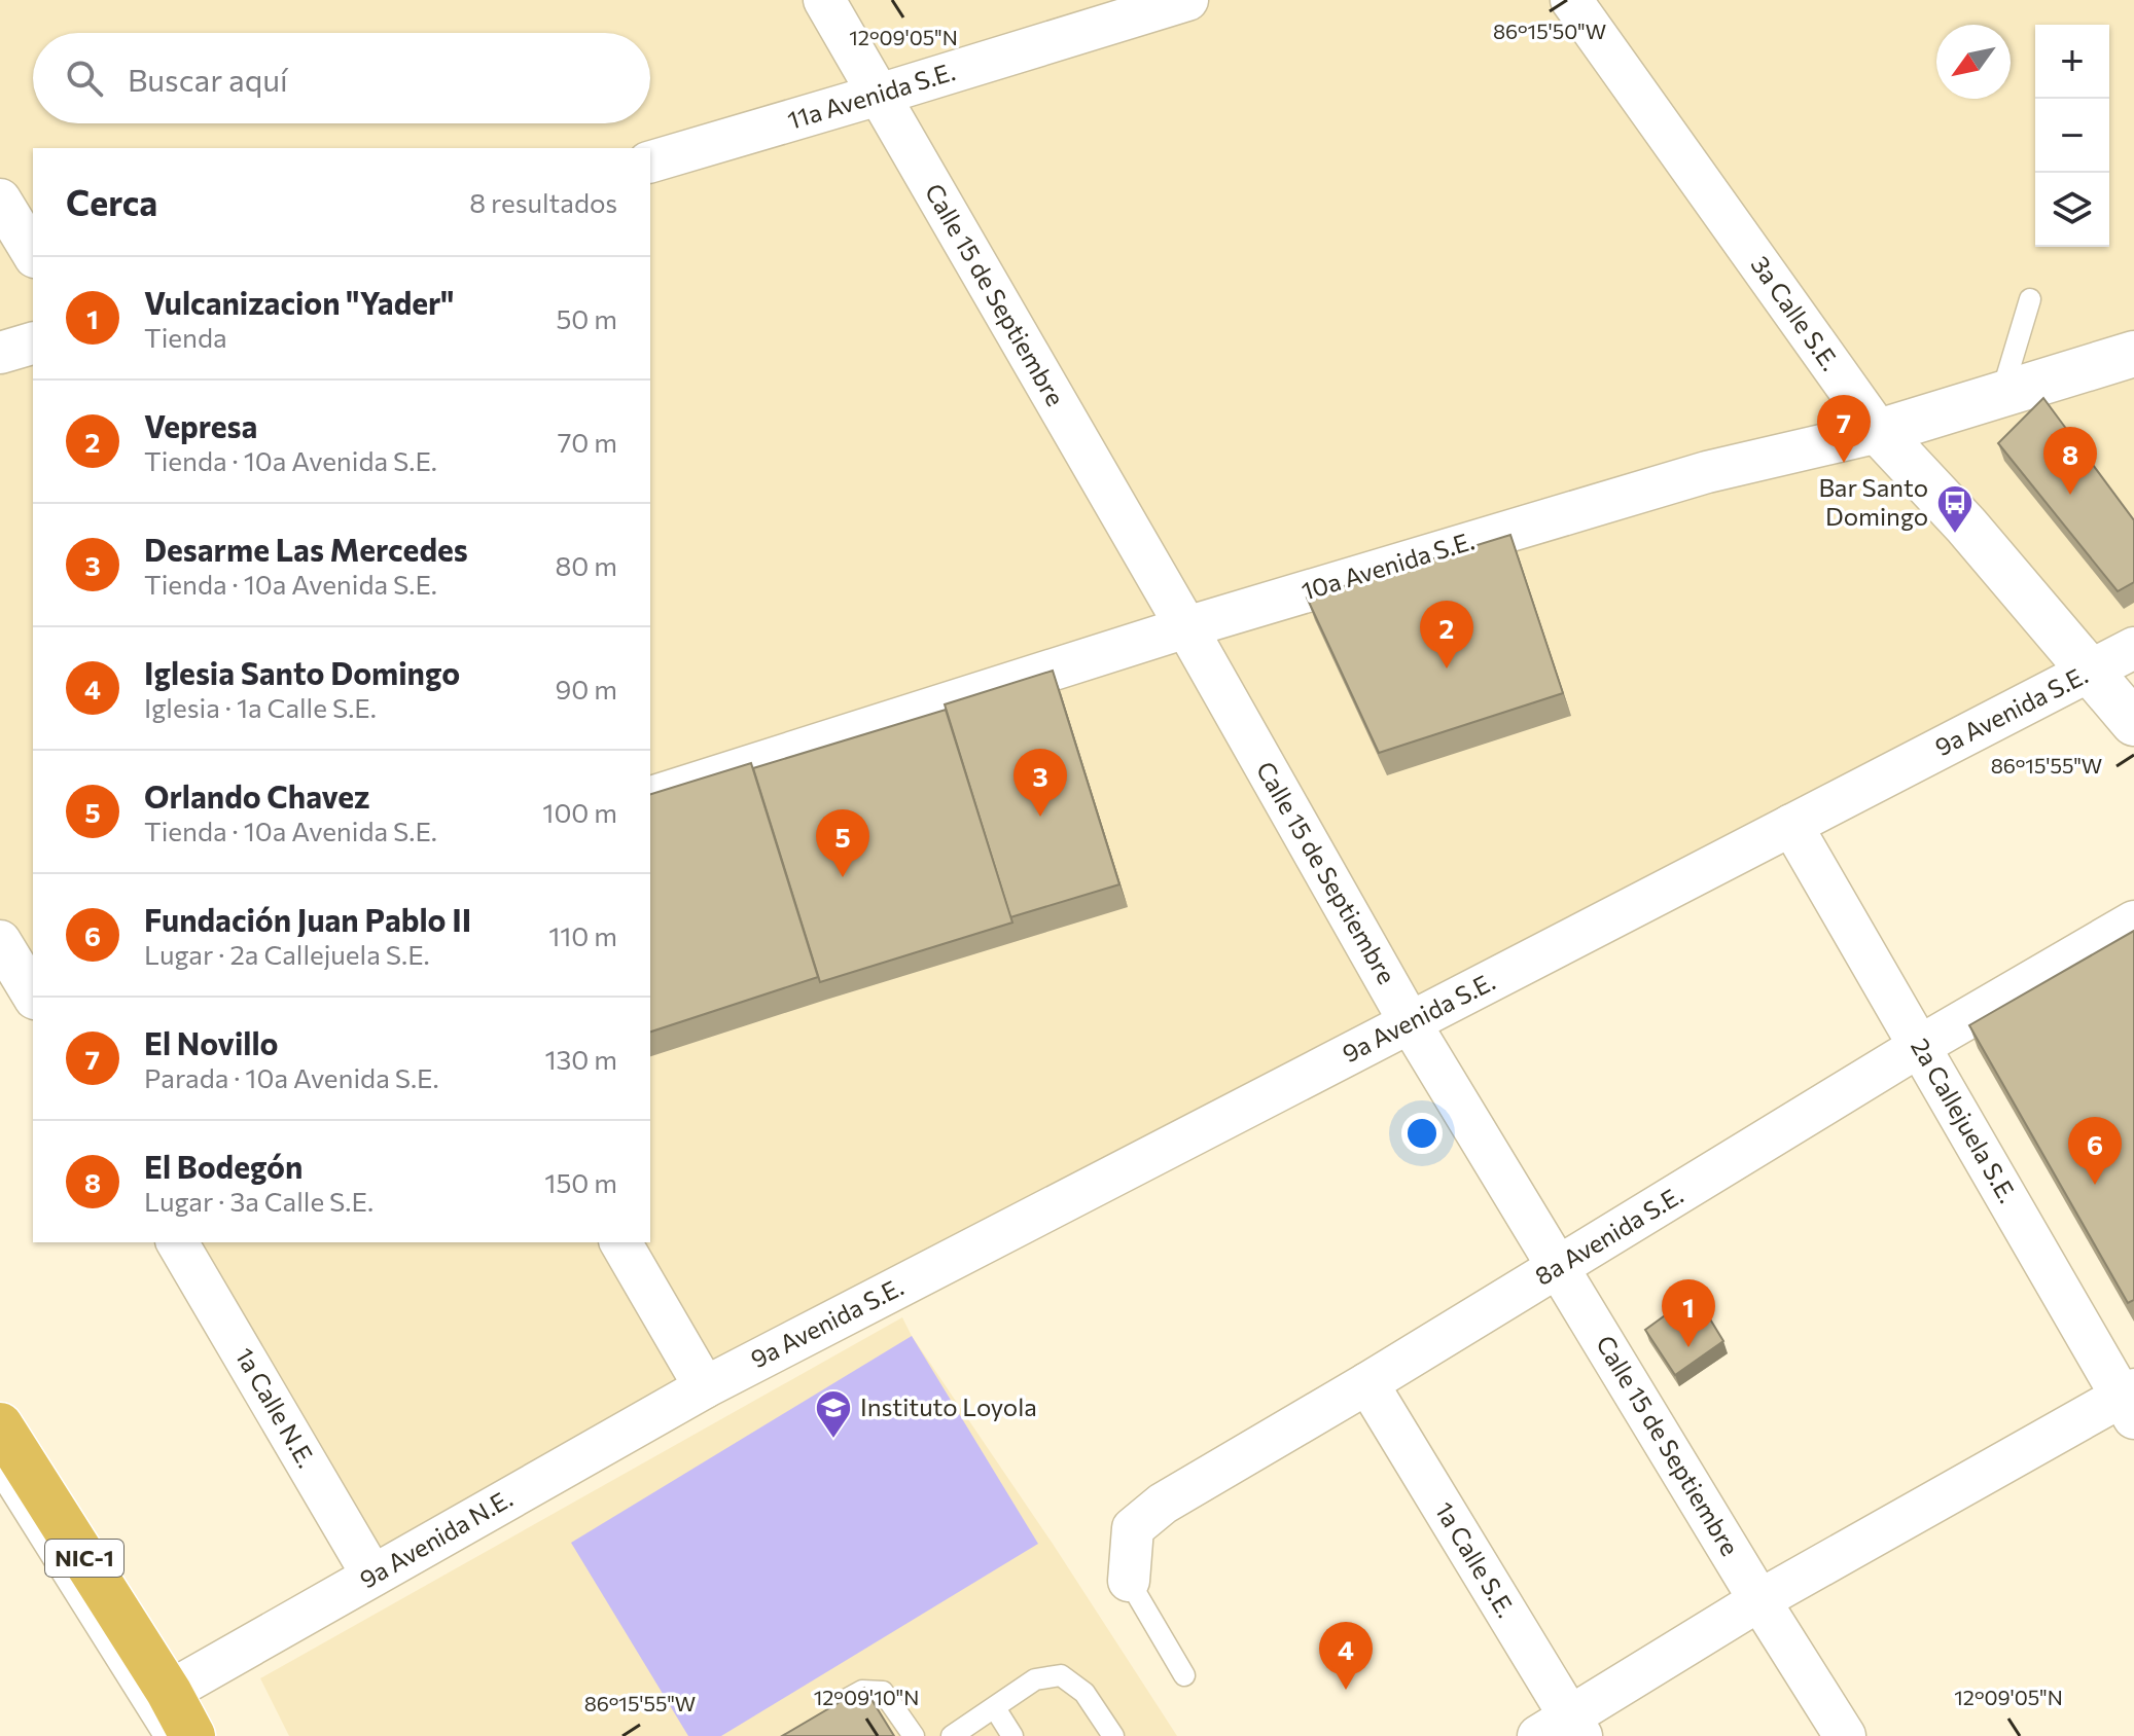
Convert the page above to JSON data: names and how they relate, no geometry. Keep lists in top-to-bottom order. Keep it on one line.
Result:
{"streets":{"highway":["NIC-1"],"street":["11a Avenida S.E.","Calle 15 de Septiembre","3a Calle S.E.","10a Avenida S.E.","9a Avenida S.E.","2a Callejuela S.E.","8a Avenida S.E.","1a Calle N.E.","9a Avenida N.E.","1a Calle S.E."]},"crossings":[["11a Avenida S.E.","Calle 15 de Septiembre"],["Calle 15 de Septiembre","10a Avenida S.E."],["Calle 15 de Septiembre","9a Avenida S.E."],["Calle 15 de Septiembre","8a Avenida S.E."],["3a Calle S.E.","10a Avenida S.E."],["3a Calle S.E.","9a Avenida S.E."],["9a Avenida S.E.","2a Callejuela S.E."],["9a Avenida S.E.","9a Avenida N.E."],["2a Callejuela S.E.","8a Avenida S.E."],["8a Avenida S.E.","1a Calle S.E."],["1a Calle N.E.","9a Avenida N.E."],["9a Avenida N.E.","NIC-1"]],"places":{"bus stop":["Bar Santo Domingo"],"school or university":["Instituto Loyola"]},"north":"bottom left","page":{"map_buttons":["+","−"],"search":"Buscar aquí","heading":["Cerca","8 resultados"],"list":[{"mark":"1","name":"Vulcanizacion \"Yader\"","note":"Tienda","value":"50 m"},{"mark":"2","name":"Vepresa","note":"Tienda · 10a Avenida S.E.","value":"70 m"},{"mark":"3","name":"Desarme Las Mercedes","note":"Tienda · 10a Avenida S.E.","value":"80 m"},{"mark":"4","name":"Iglesia Santo Domingo","note":"Iglesia · 1a Calle S.E.","value":"90 m"},{"mark":"5","name":"Orlando Chavez","note":"Tienda · 10a Avenida S.E.","value":"100 m"},{"mark":"6","name":"Fundación Juan Pablo II","note":"Lugar · 2a Callejuela S.E.","value":"110 m"},{"mark":"7","name":"El Novillo","note":"Parada · 10a Avenida S.E.","value":"130 m"},{"mark":"8","name":"El Bodegón","note":"Lugar · 3a Calle S.E.","value":"150 m"}],"pins":["7","8","2","3","5","6","1","4"]},"coordinates":["86°15'50\"W","12°09'05\"N","86°15'55\"W","12°09'10\"N"]}
